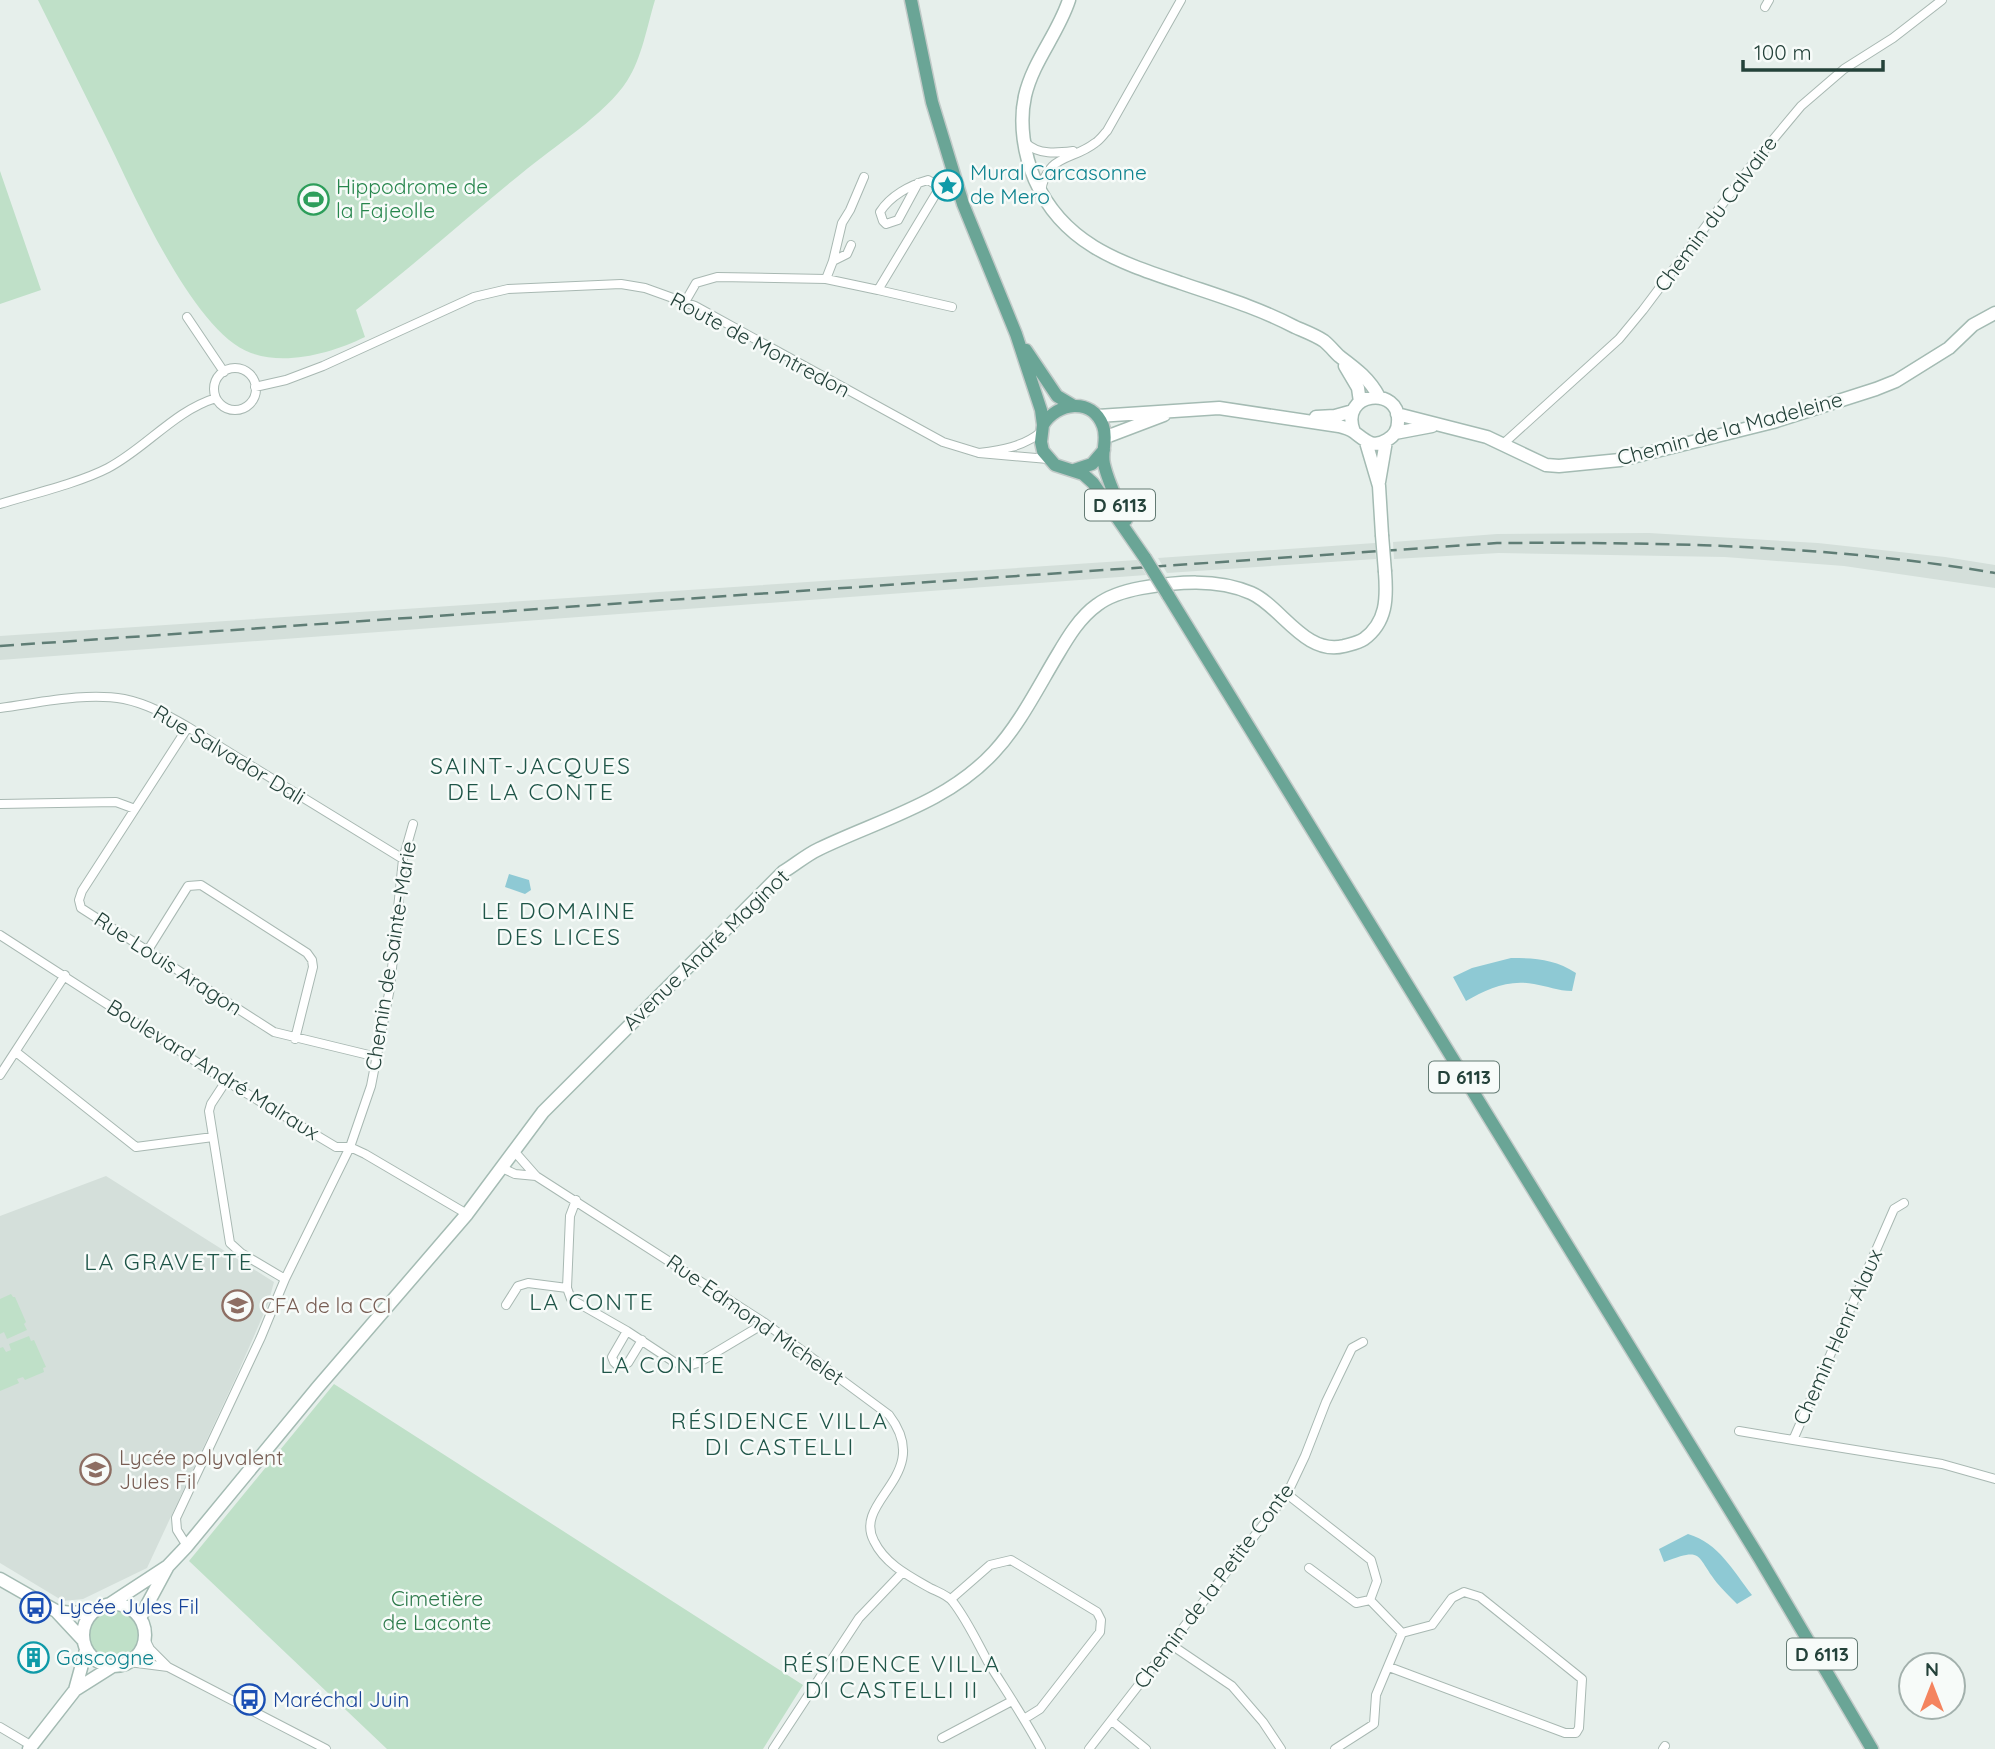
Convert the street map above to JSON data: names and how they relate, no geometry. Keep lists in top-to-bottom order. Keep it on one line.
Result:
{"streets":{"main road":["D 6113"],"street":["Chemin du Calvaire","Route de Montredon","Chemin de la Madeleine","Rue Salvador Dali","Avenue André Maginot","Chemin de Sainte-Marie","Rue Louis Aragon","Boulevard André Malraux","Rue Edmond Michelet","Chemin Henri Alaux","Chemin de la Petite Conte"]},"crossings":[["Chemin du Calvaire","Chemin de la Madeleine"],["Rue Salvador Dali","Chemin de Sainte-Marie"],["Rue Salvador Dali","Rue Louis Aragon"],["Avenue André Maginot","Chemin de Sainte-Marie"],["Avenue André Maginot","Boulevard André Malraux"],["Avenue André Maginot","Rue Edmond Michelet"],["Chemin de Sainte-Marie","Rue Louis Aragon"],["Chemin de Sainte-Marie","Boulevard André Malraux"]],"districts":["SAINT-JACQUES DE LA CONTE","LE DOMAINE DES LICES","LA GRAVETTE","LA CONTE","LA CONTE","RÉSIDENCE VILLA DI CASTELLI","RÉSIDENCE VILLA DI CASTELLI II"],"parks":["Cimetière de Laconte"],"places":{"place":["Mural Carcasonne de Mero"],"sports":["Hippodrome de la Fajeolle"],"school or university":["CFA de la CCI","Lycée polyvalent Jules Fil"],"bus stop":["Lycée Jules Fil","Maréchal Juin"],"building":["Gascogne"]},"scale_bar":"100 m","north":"top"}
